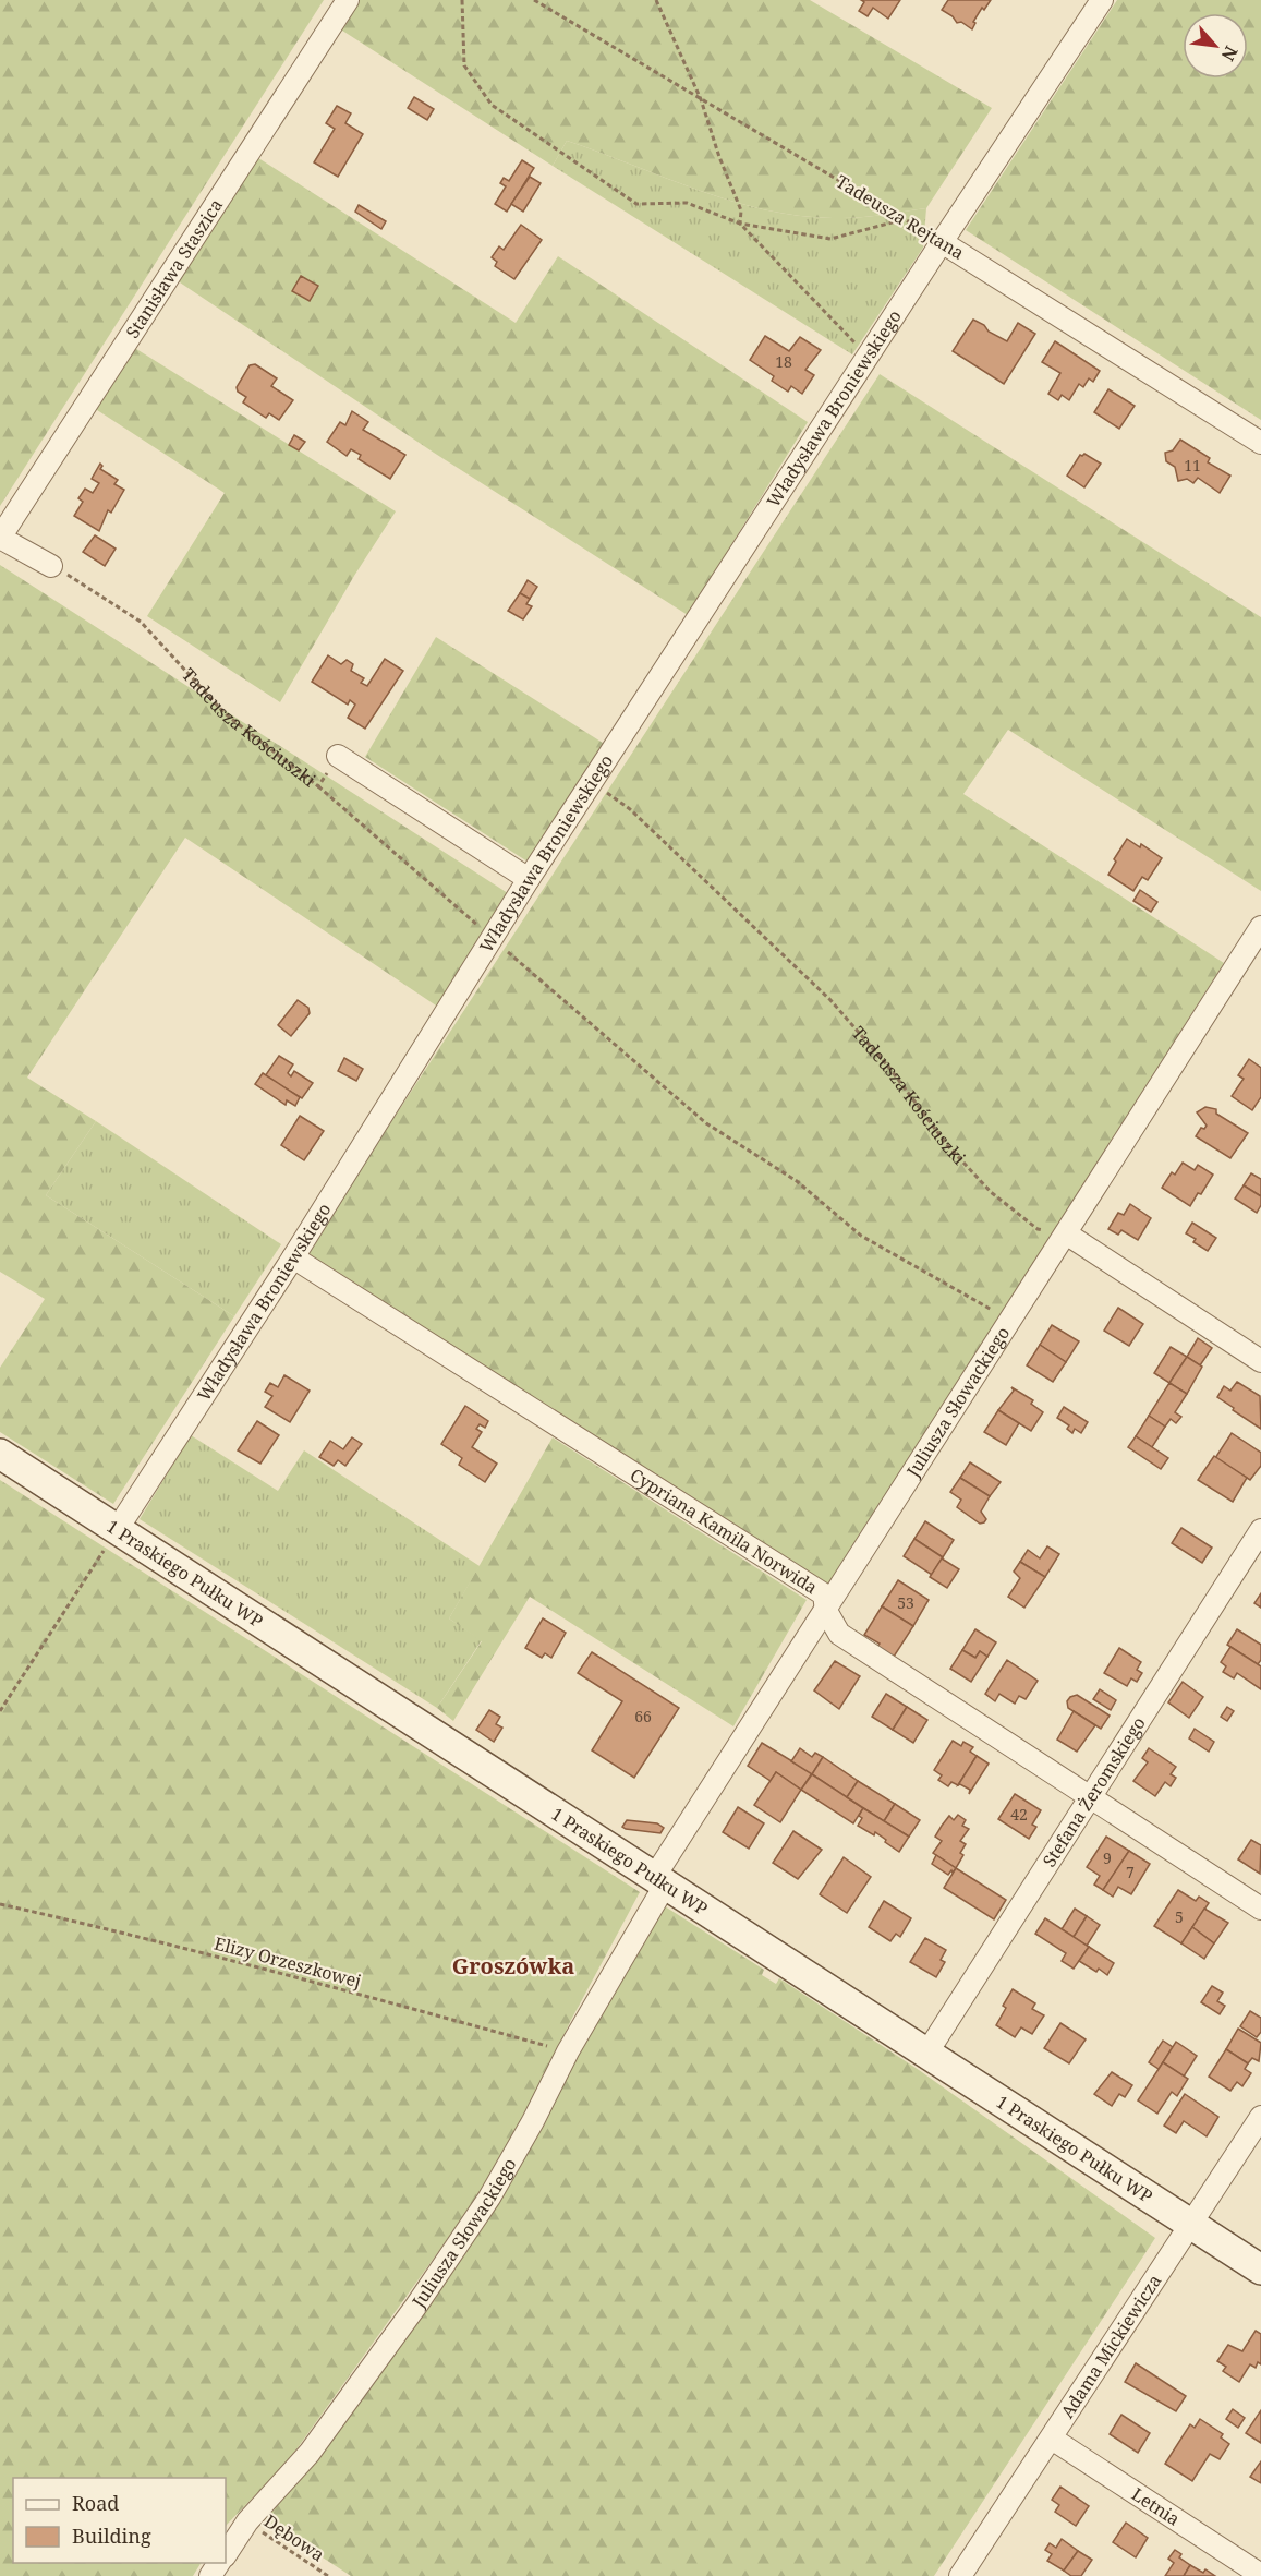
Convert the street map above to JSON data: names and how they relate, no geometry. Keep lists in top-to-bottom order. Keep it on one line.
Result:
{"streets":{"street":["Tadeusza Rejtana","Stanisława Staszica","Władysława Broniewskiego","Tadeusza Kościuszki","Juliusza Słowackiego","Cypriana Kamila Norwida","1 Praskiego Pułku WP","Stefana Żeromskiego","Adama Mickiewicza","Letnia"],"path":["Elizy Orzeszkowej","Dębowa"]},"crossings":[["Tadeusza Rejtana","Władysława Broniewskiego"],["Władysława Broniewskiego","Tadeusza Kościuszki"],["Władysława Broniewskiego","Cypriana Kamila Norwida"],["Władysława Broniewskiego","1 Praskiego Pułku WP"],["Tadeusza Kościuszki","Juliusza Słowackiego"],["Juliusza Słowackiego","Cypriana Kamila Norwida"],["Juliusza Słowackiego","1 Praskiego Pułku WP"],["Juliusza Słowackiego","Elizy Orzeszkowej"],["Juliusza Słowackiego","Dębowa"],["Cypriana Kamila Norwida","Stefana Żeromskiego"],["1 Praskiego Pułku WP","Stefana Żeromskiego"],["1 Praskiego Pułku WP","Adama Mickiewicza"],["Adama Mickiewicza","Letnia"]],"districts":["Groszówka"],"house_numbers":["18","11","53","66","42","9","7","5"],"legend":["Road","Building"],"north":"bottom right"}
